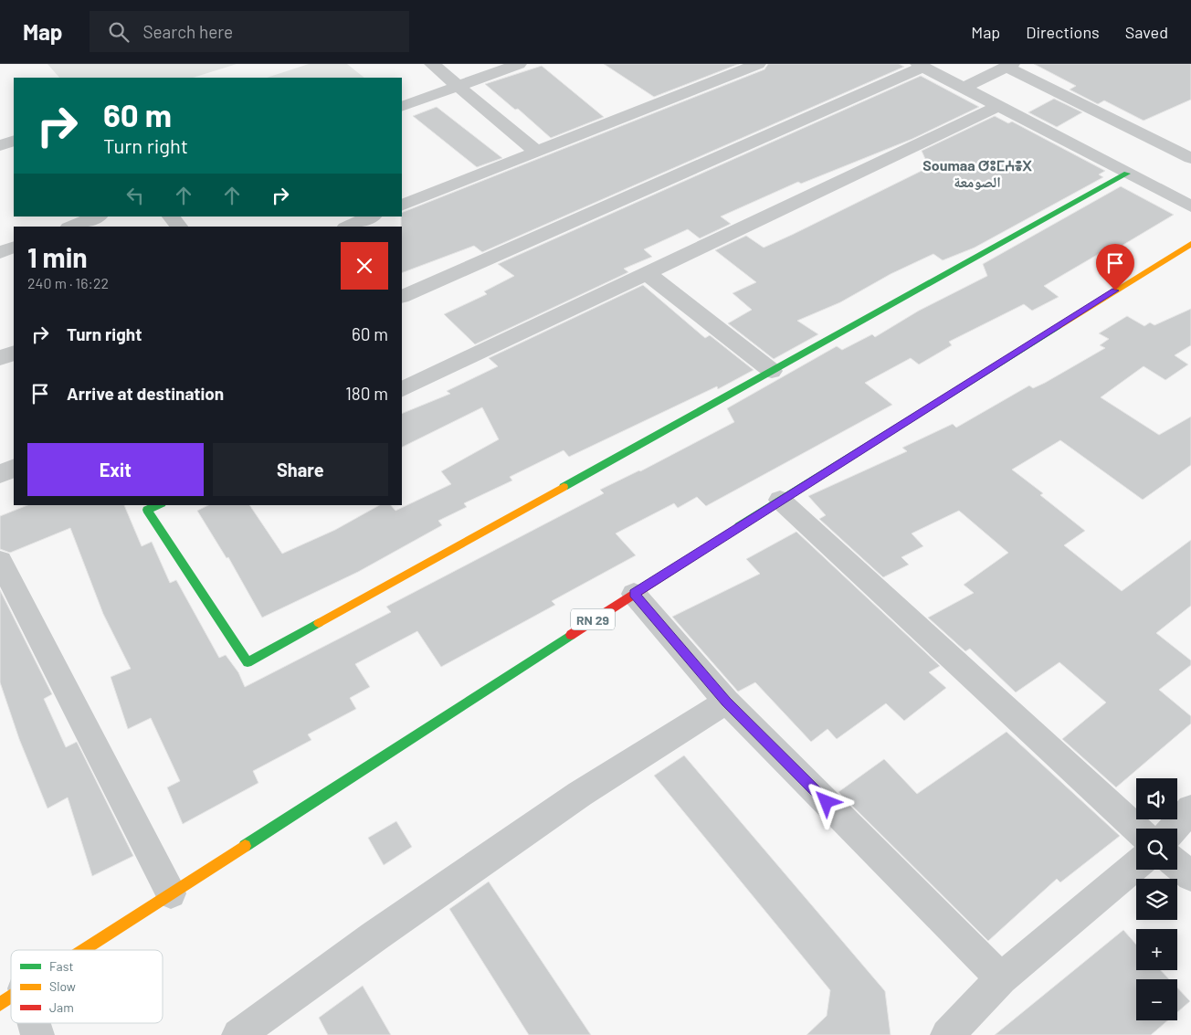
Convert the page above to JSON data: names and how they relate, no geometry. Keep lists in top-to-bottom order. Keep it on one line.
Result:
{"streets":{"street":["RN 29"]},"districts":["Soumaa ⵚⵓⵎⵄⴻⵝ الصومعة"],"legend":["Fast","Slow","Jam"],"page":{"header":"Map","search":"Search here","nav":["Map","Directions","Saved"],"turn":["60 m","Turn right"],"heading":["1 min","240 m · 16:22"],"list":[{"name":"Turn right","value":"60 m"},{"name":"Arrive at destination","value":"180 m"}],"buttons":["Exit","Share"],"map_buttons":["+","−"]}}
